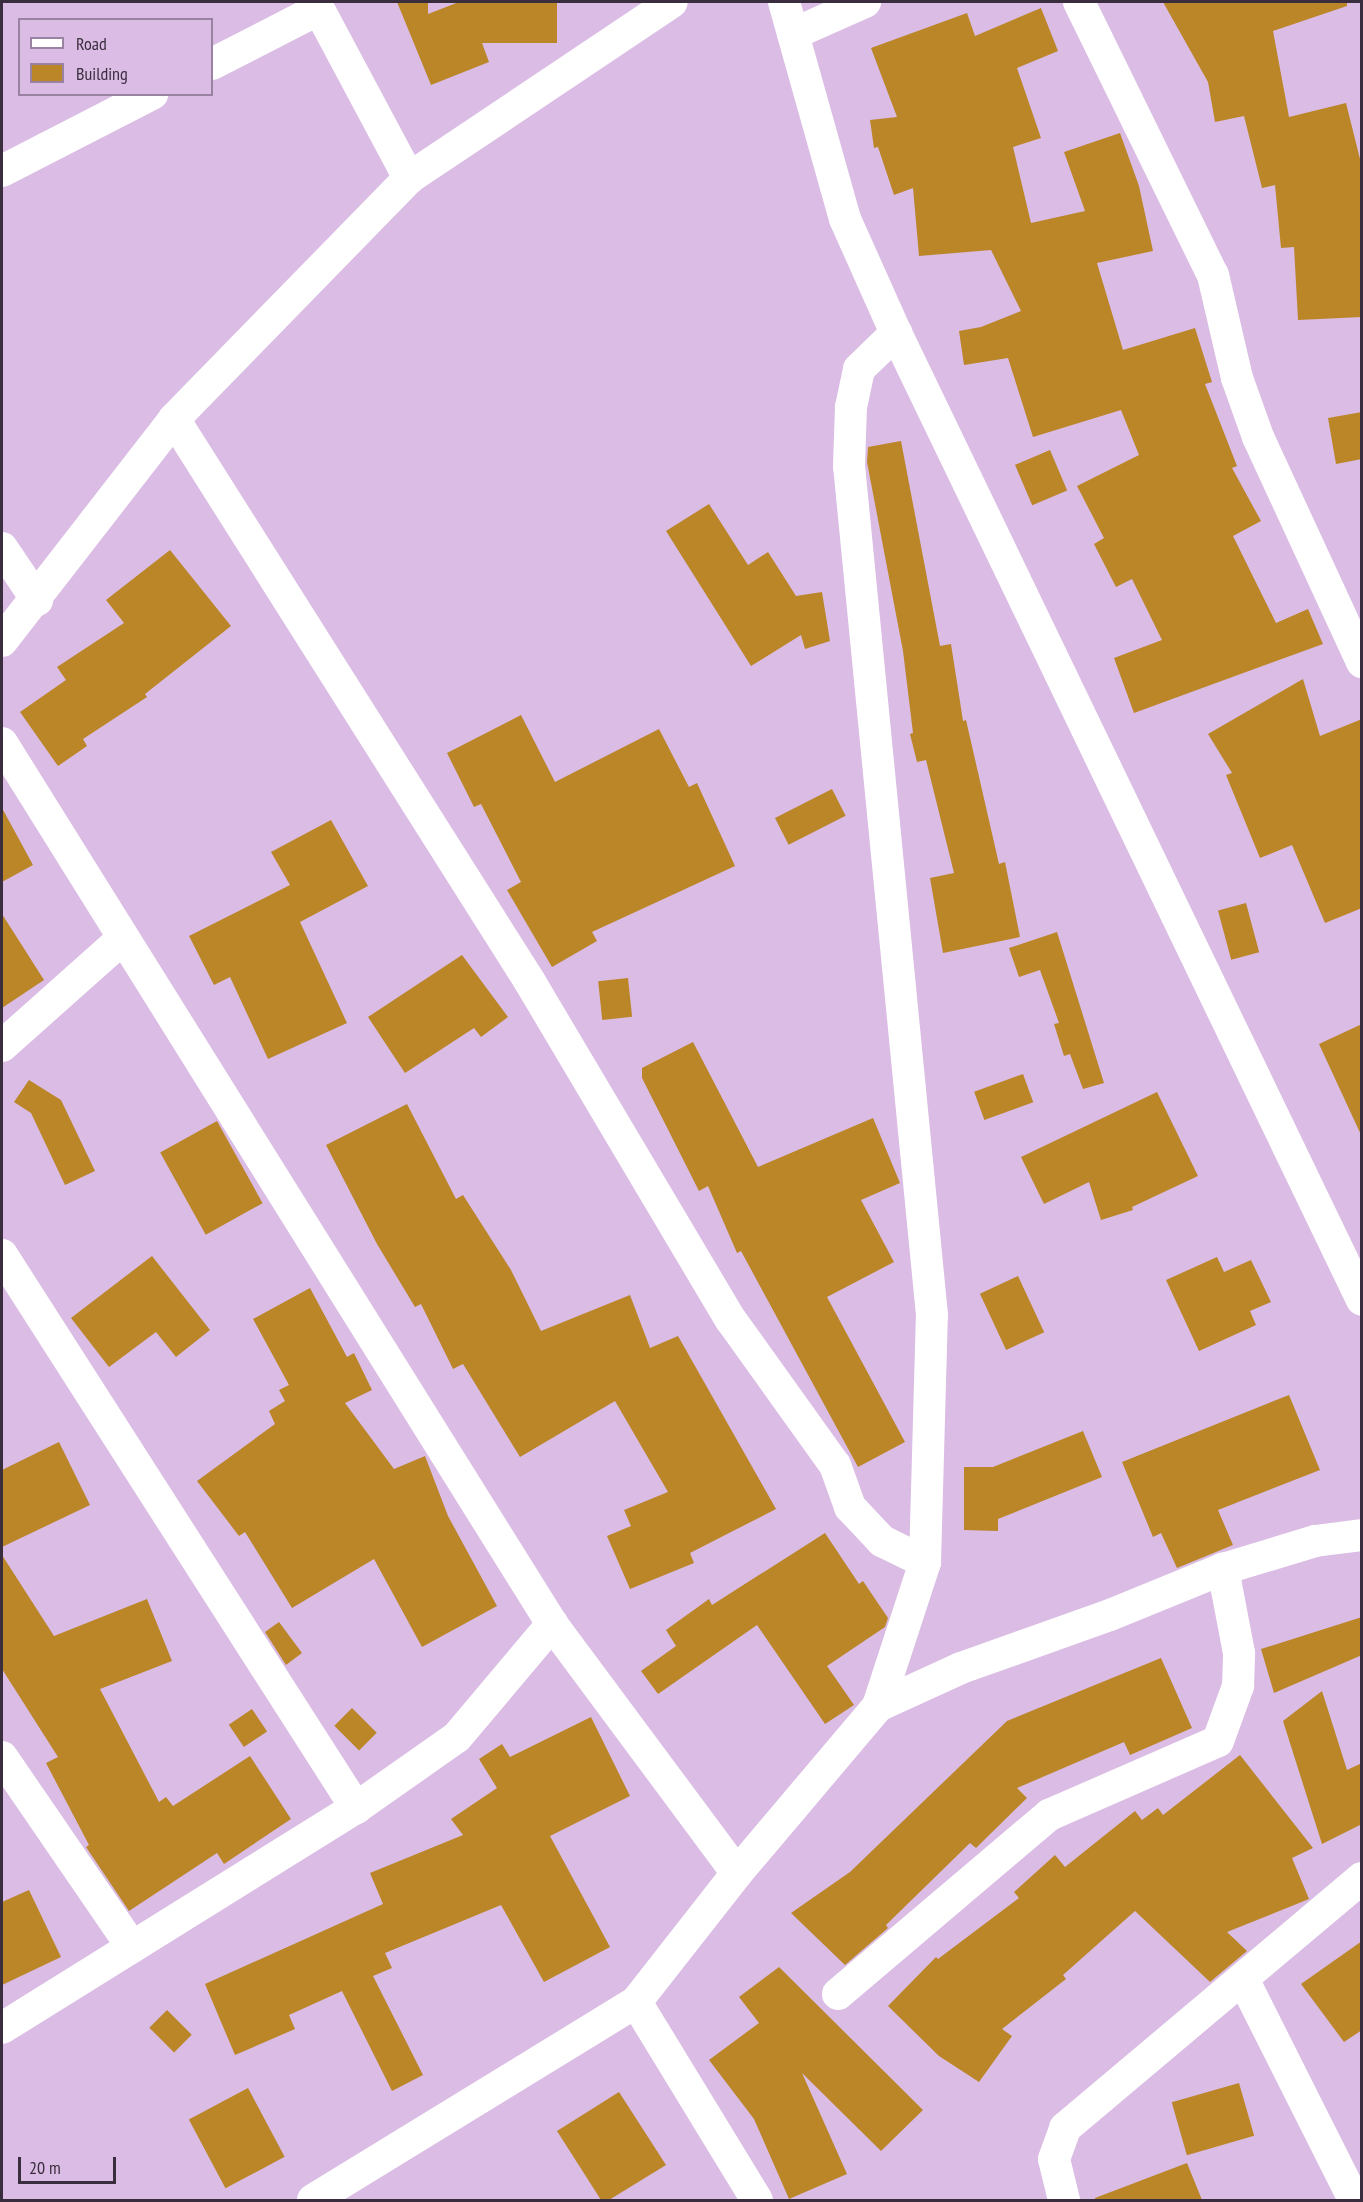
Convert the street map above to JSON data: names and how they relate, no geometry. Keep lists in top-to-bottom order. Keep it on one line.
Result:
{"legend":["Road","Building"],"scale_bar":"20 m"}
